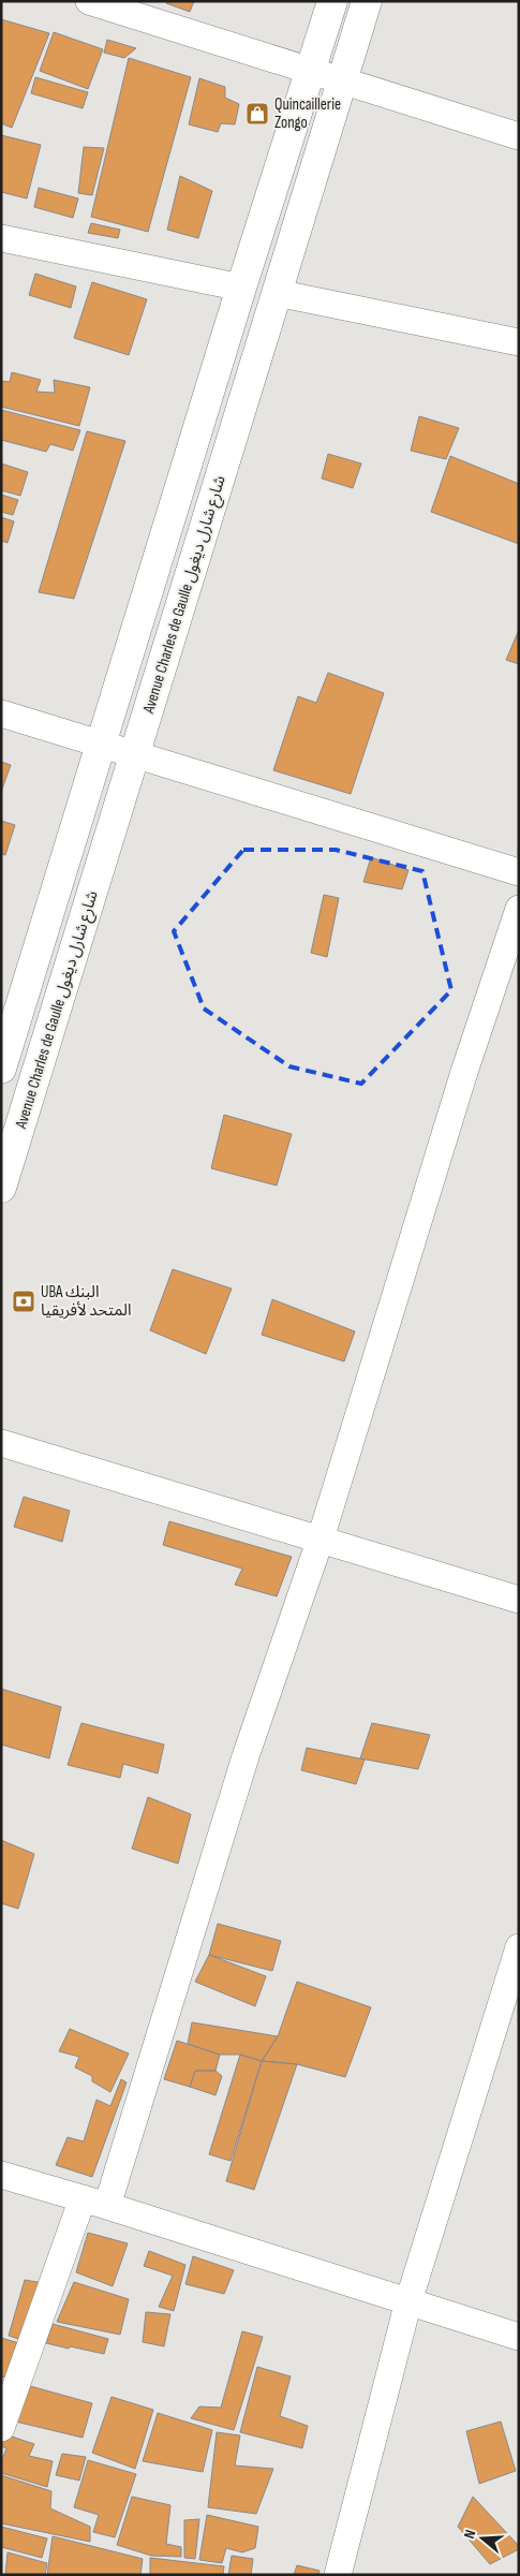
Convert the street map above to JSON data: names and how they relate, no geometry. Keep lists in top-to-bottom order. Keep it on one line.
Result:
{"streets":{"main road":["Avenue Charles de Gaulle شارع شارل ديغول"]},"places":{"shop":["Quincaillerie Zongo"],"bank":["UBA البنك المتحد لأفريقيا"]},"north":"left"}
